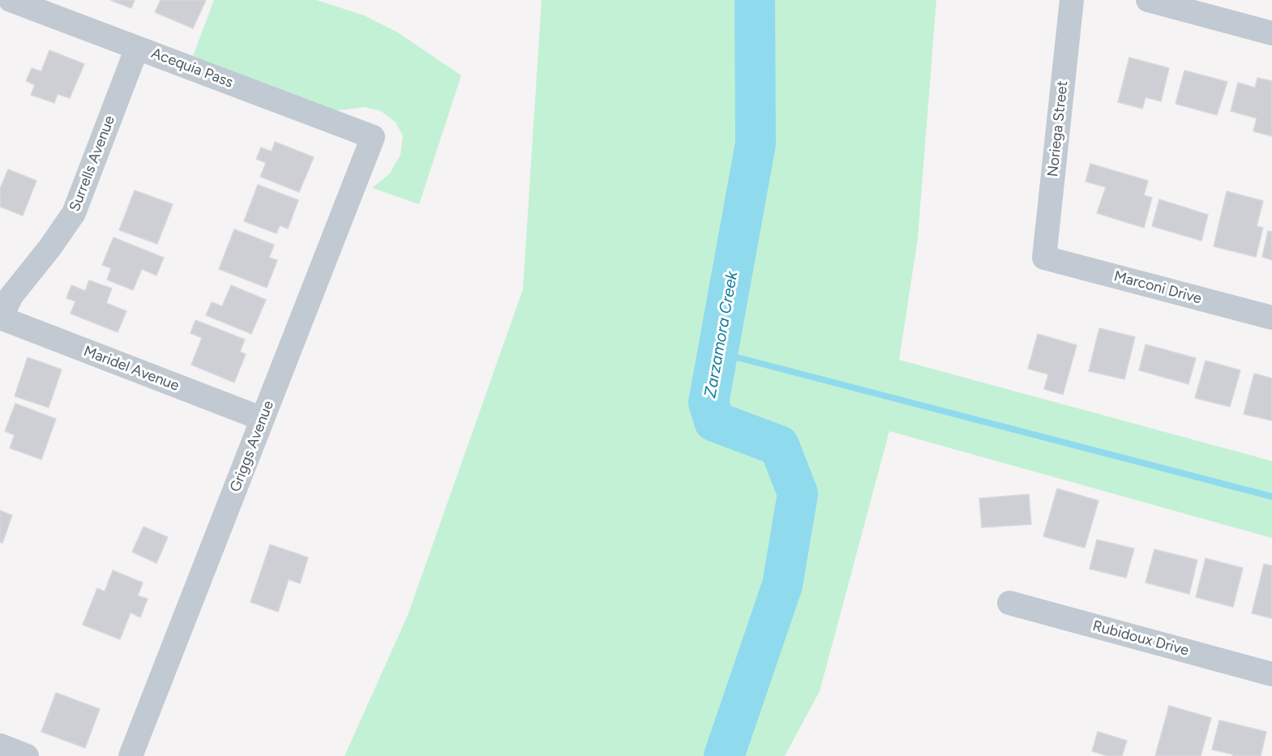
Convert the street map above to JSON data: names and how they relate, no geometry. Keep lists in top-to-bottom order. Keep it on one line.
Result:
{"streets":{"street":["Acequia Pass","Noriega Street","Surrells Avenue","Marconi Drive","Maridel Avenue","Griggs Avenue","Rubidoux Drive"]},"crossings":[["Acequia Pass","Surrells Avenue"],["Acequia Pass","Griggs Avenue"],["Noriega Street","Marconi Drive"],["Surrells Avenue","Maridel Avenue"],["Maridel Avenue","Griggs Avenue"]],"water":["Zarzamora Creek"]}
